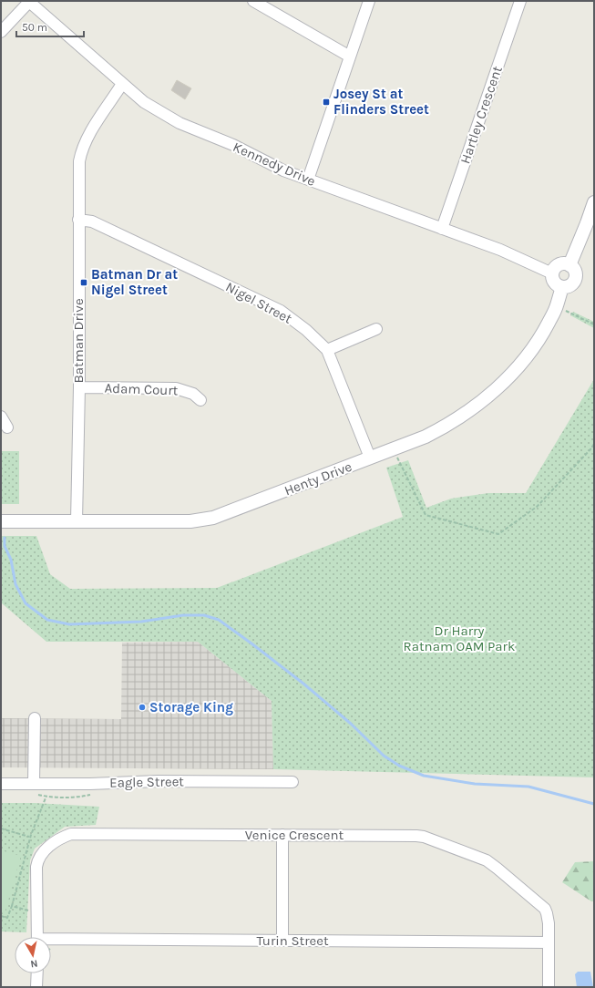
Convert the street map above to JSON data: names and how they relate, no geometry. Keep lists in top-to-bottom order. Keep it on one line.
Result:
{"streets":{"street":["Hartley Crescent","Kennedy Drive","Nigel Street","Batman Drive","Adam Court","Henty Drive","Eagle Street","Venice Crescent","Turin Street"]},"crossings":[["Hartley Crescent","Kennedy Drive"],["Kennedy Drive","Batman Drive"],["Kennedy Drive","Henty Drive"],["Nigel Street","Batman Drive"],["Nigel Street","Henty Drive"],["Batman Drive","Adam Court"],["Batman Drive","Henty Drive"],["Venice Crescent","Turin Street"]],"parks":["Dr Harry Ratnam OAM Park"],"places":{"transit":["Josey St at Flinders Street","Batman Dr at Nigel Street"],"other":["Storage King"]},"scale_bar":"50 m","north":"bottom"}
